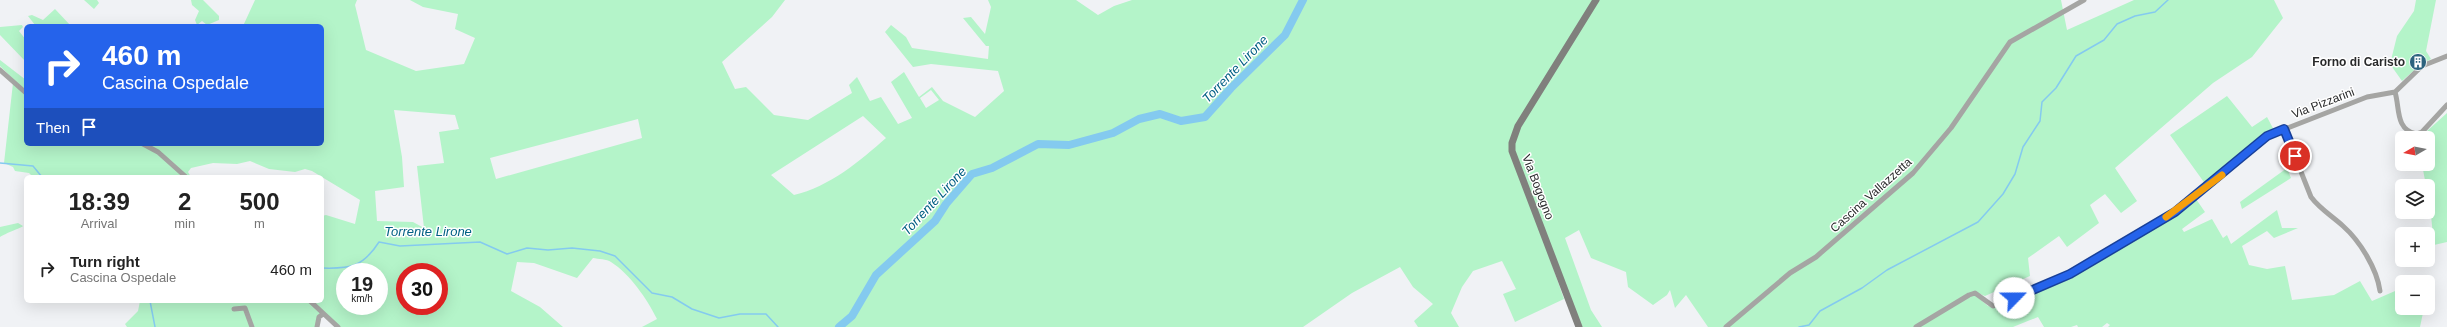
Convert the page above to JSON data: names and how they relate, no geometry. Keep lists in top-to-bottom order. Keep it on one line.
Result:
{"streets":{"main road":["Via Bogogno"],"street":["Via Pizzarini","Cascina Vallazzetta"]},"water":["Torrente Lirone"],"places":{"building":["Forno di Caristo"]},"north":"left","page":{"turn":["460 m","Cascina Ospedale"],"then":"Then","map_buttons":["+","−"],"eta":["18:39","Arrival","2","min","500","m"],"list":[{"name":"Turn right","note":"Cascina Ospedale","value":"460 m"}],"speed":"19 km/h","limit":"30"}}
